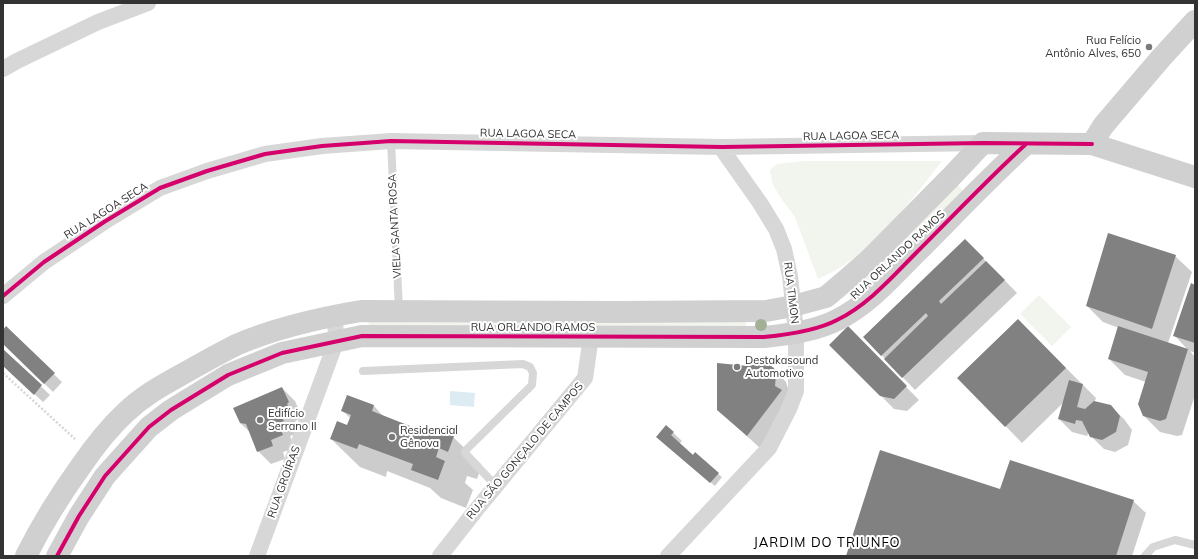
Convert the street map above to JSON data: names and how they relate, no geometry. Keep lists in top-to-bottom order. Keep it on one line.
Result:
{"streets":{"street":["RUA LAGOA SECA","RUA ORLANDO RAMOS","RUA TIMON","RUA SÃO GONÇALO DE CAMPOS","RUA GROÍRAS"],"lane":["VIELA SANTA ROSA"]},"crossings":[["RUA LAGOA SECA","VIELA SANTA ROSA"],["RUA LAGOA SECA","RUA ORLANDO RAMOS"],["RUA LAGOA SECA","RUA TIMON"],["VIELA SANTA ROSA","RUA ORLANDO RAMOS"],["RUA ORLANDO RAMOS","RUA TIMON"],["RUA ORLANDO RAMOS","RUA SÃO GONÇALO DE CAMPOS"],["RUA ORLANDO RAMOS","RUA GROÍRAS"]],"districts":["JARDIM DO TRIUNFO"],"places":["Rua Felício Antônio Alves, 650","Destakasound Automotivo","Edifício Serrano II","Residencial Gênova"]}
